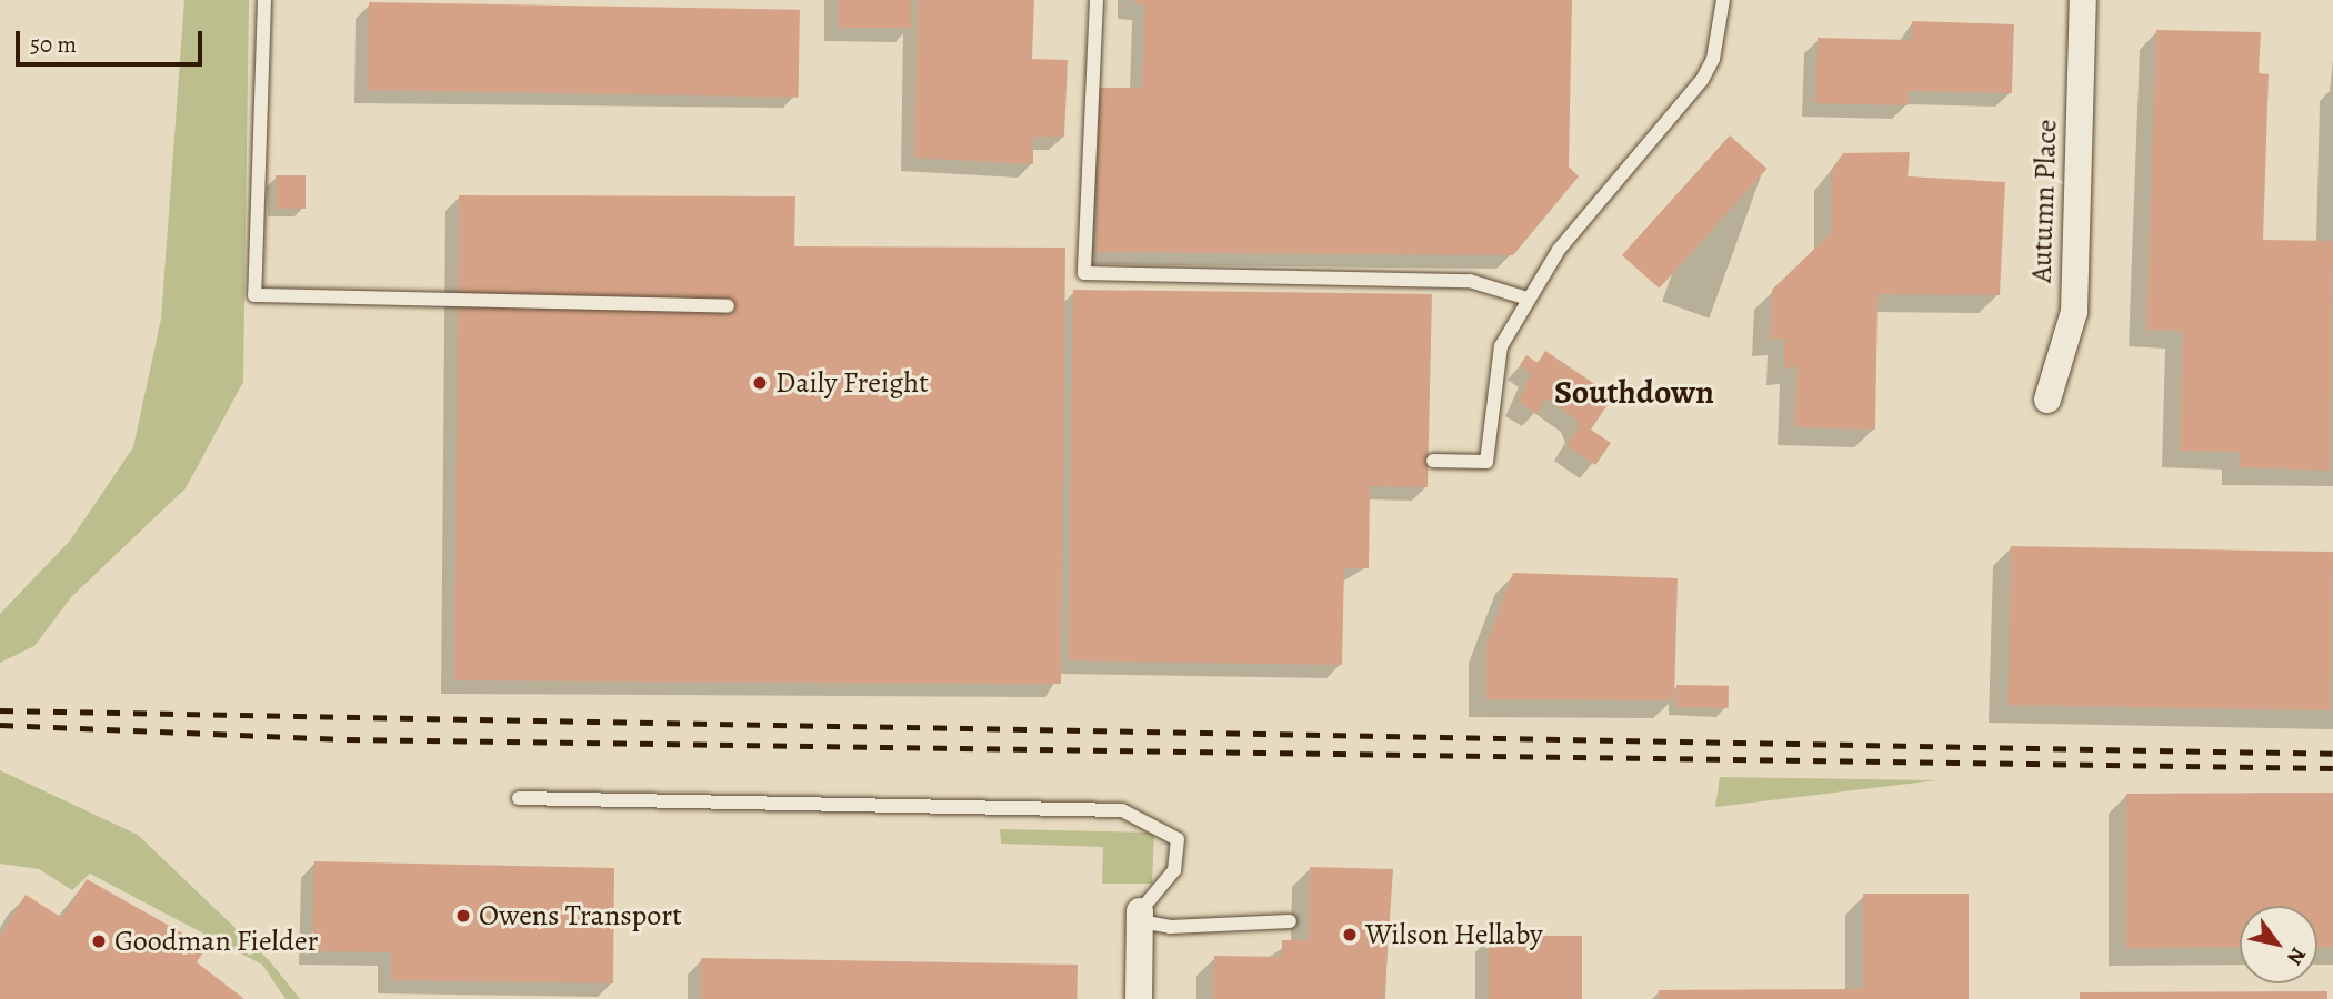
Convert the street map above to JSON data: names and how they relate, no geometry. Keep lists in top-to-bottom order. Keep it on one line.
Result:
{"streets":{"street":["Autumn Place"]},"districts":["Southdown"],"places":["Daily Freight","Owens Transport","Wilson Hellaby","Goodman Fielder"],"scale_bar":"50 m","north":"bottom right"}
